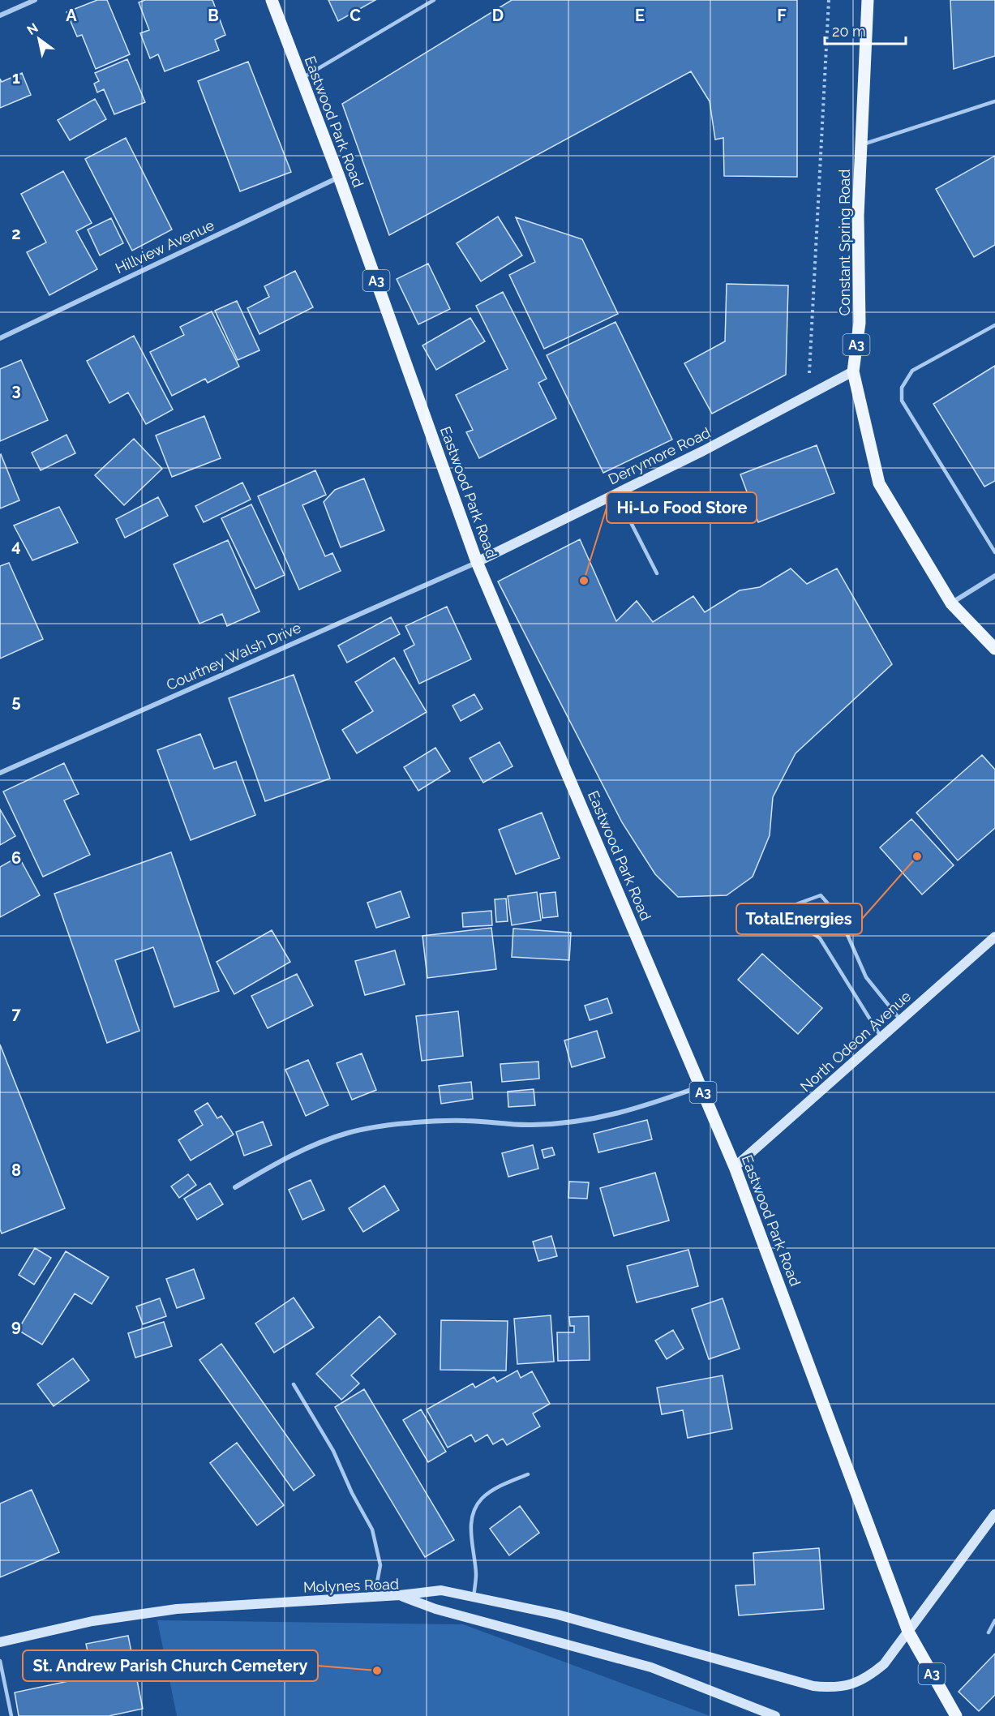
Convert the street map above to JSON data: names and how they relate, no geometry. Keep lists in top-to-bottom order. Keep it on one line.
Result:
{"streets":{"main road":["Eastwood Park Road","Constant Spring Road","A3","Derrymore Road","North Odeon Avenue","Molynes Road"],"street":["Hillview Avenue","Courtney Walsh Drive"]},"crossings":[["Eastwood Park Road","Hillview Avenue"],["Eastwood Park Road","Derrymore Road"],["Eastwood Park Road","Courtney Walsh Drive"],["Eastwood Park Road","North Odeon Avenue"],["Constant Spring Road","Derrymore Road"],["Derrymore Road","Courtney Walsh Drive"]],"places":["Hi-Lo Food Store","TotalEnergies","St. Andrew Parish Church Cemetery"],"scale_bar":"20 m","north":"top left","grid":{"columns":["A","B","C","D","E","F"],"rows":["1","2","3","4","5","6","7","8","9"]}}
